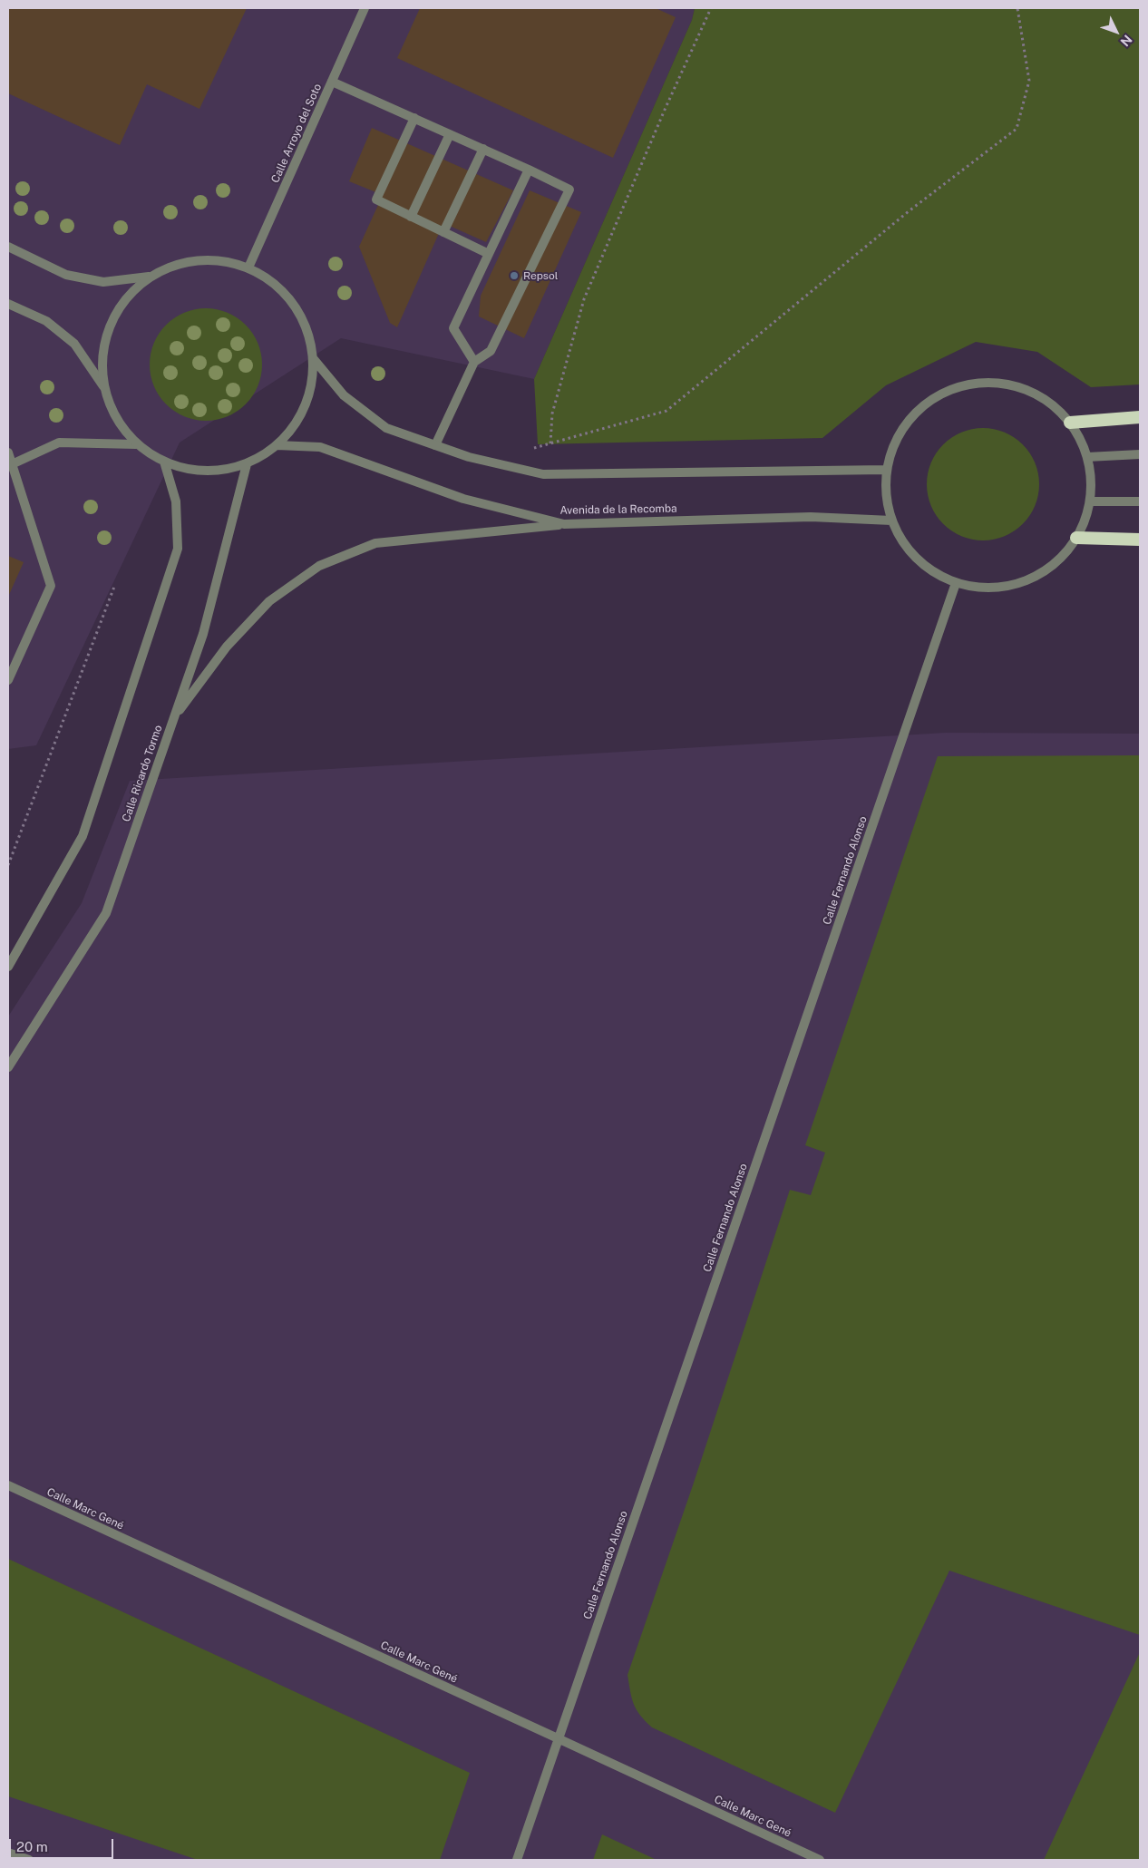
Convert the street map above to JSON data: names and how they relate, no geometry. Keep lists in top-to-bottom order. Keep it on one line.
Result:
{"streets":{"street":["Calle Arroyo del Soto","Avenida de la Recomba","Calle Ricardo Tormo","Calle Fernando Alonso","Calle Marc Gené"]},"crossings":[["Calle Fernando Alonso","Calle Marc Gené"]],"places":["Repsol"],"scale_bar":"20 m","north":"bottom right"}
